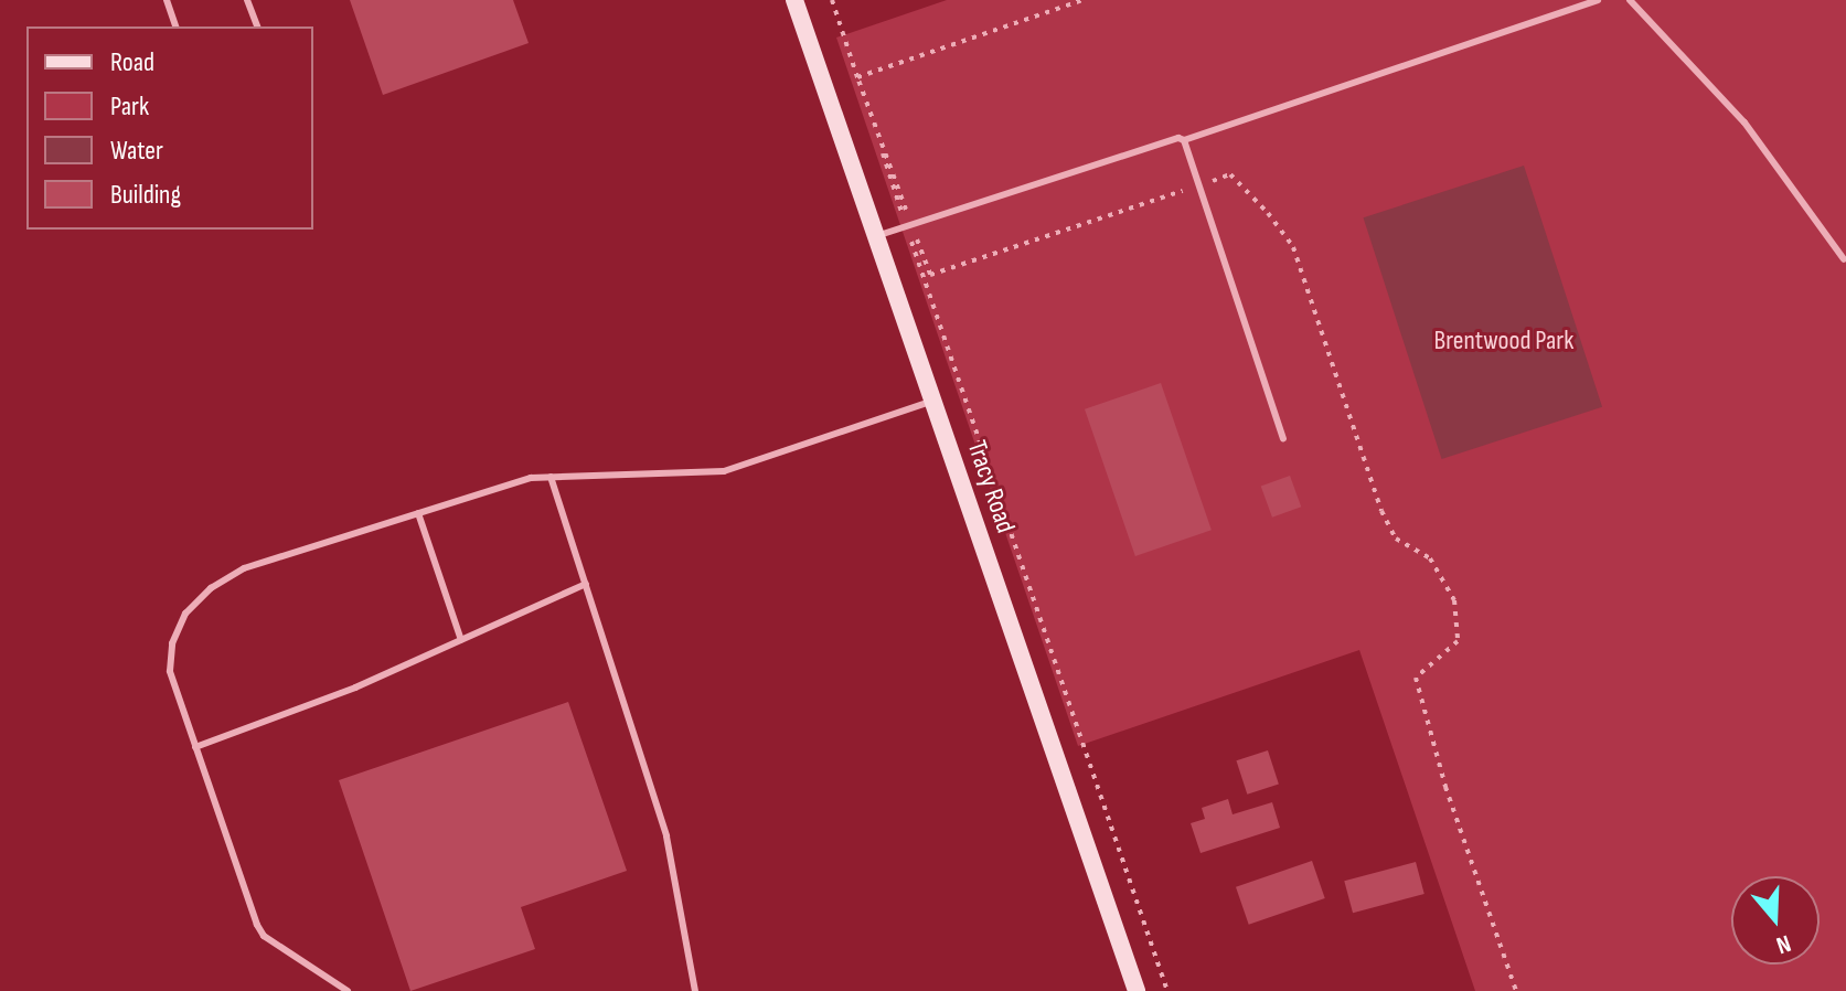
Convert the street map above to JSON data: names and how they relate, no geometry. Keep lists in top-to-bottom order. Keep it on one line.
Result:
{"streets":{"street":["Tracy Road"]},"parks":["Brentwood Park"],"legend":["Road","Park","Water","Building"],"north":"bottom"}
